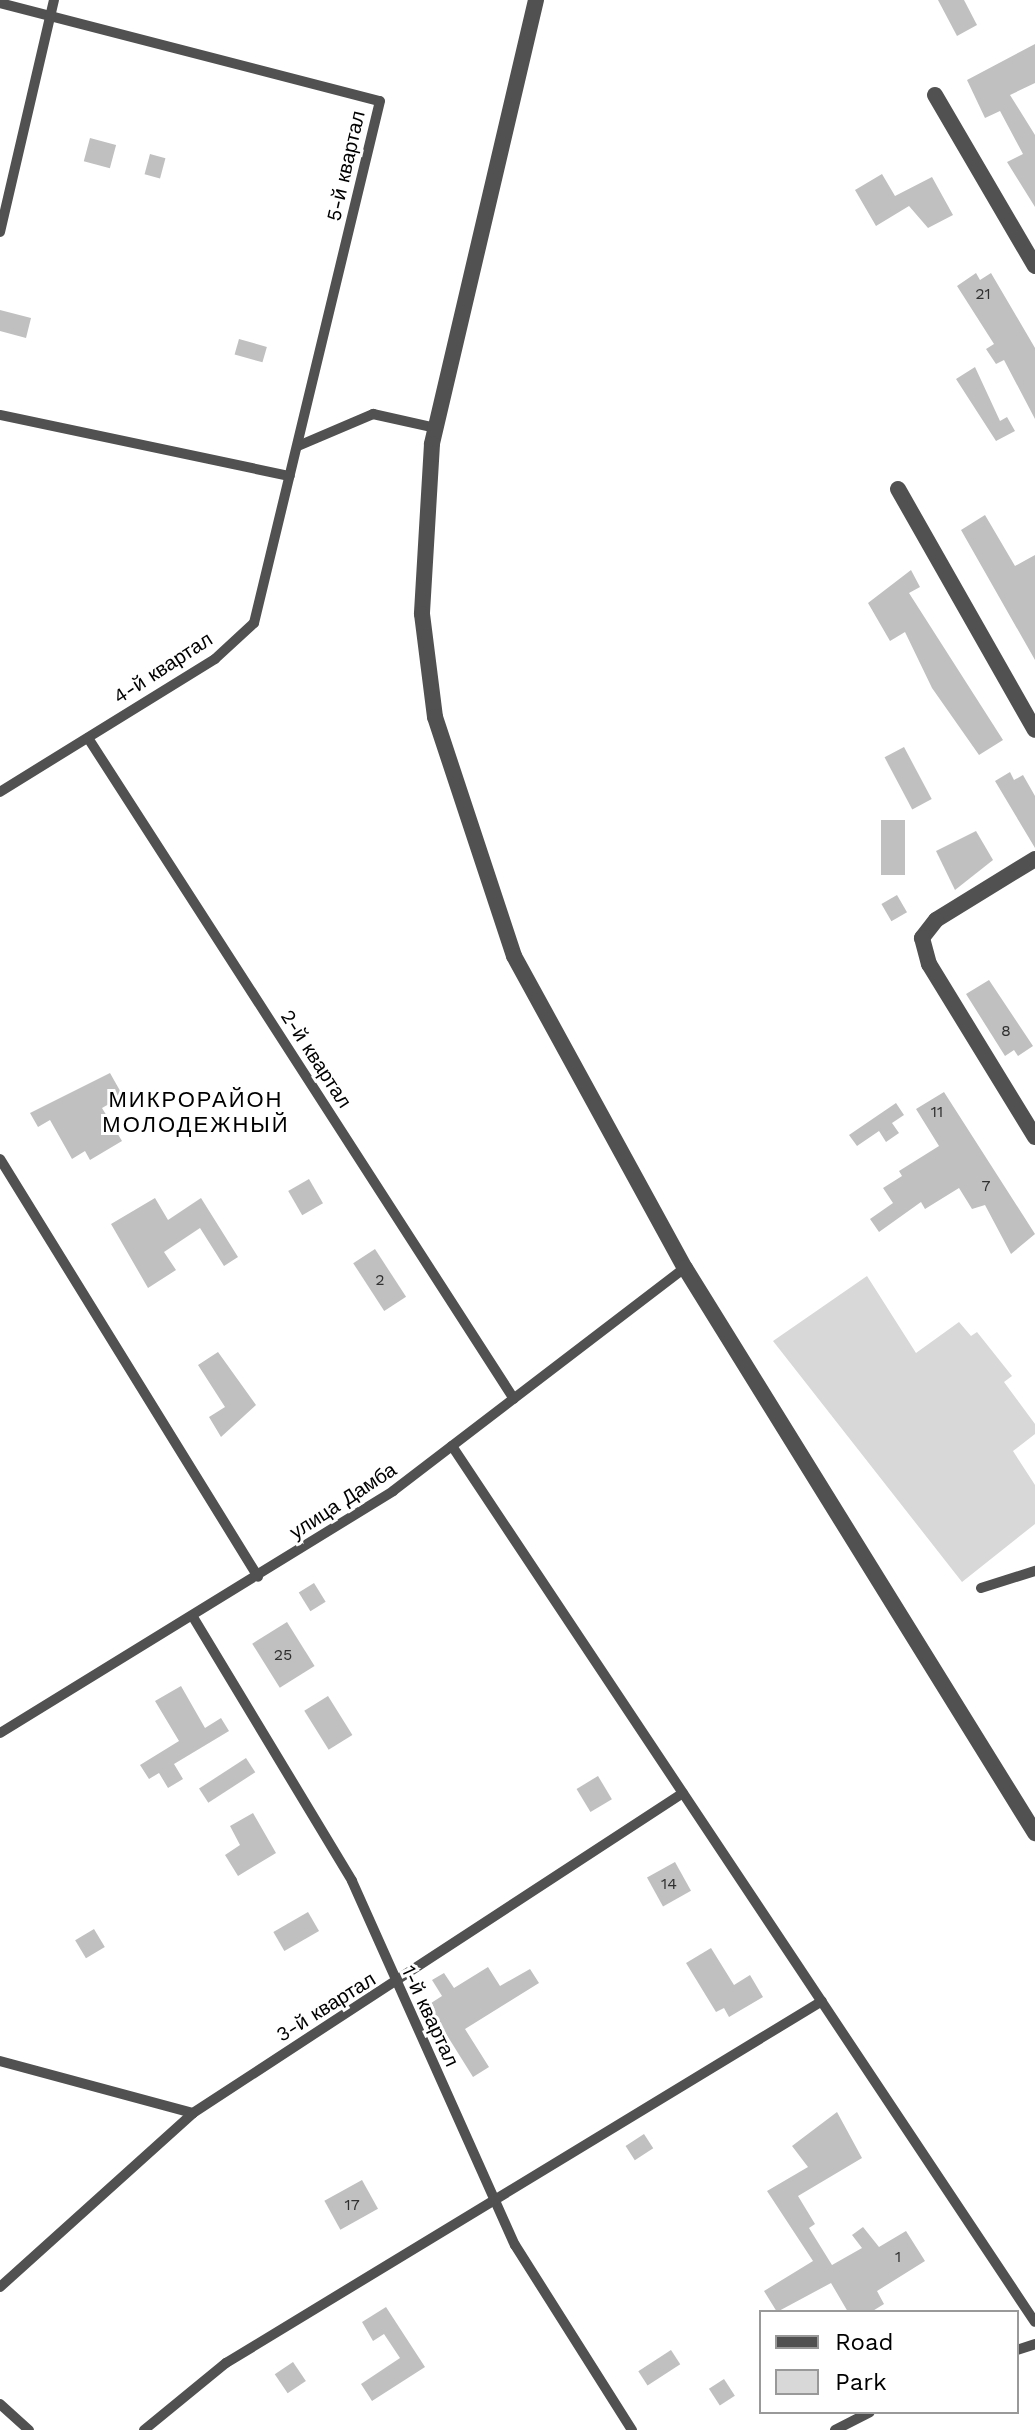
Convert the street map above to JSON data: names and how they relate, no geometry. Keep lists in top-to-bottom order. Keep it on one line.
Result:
{"streets":{"lane":["5-й квартал","4-й квартал","2-й квартал","улица Дамба","3-й квартал","1-й квартал"]},"crossings":[["5-й квартал","4-й квартал"],["4-й квартал","2-й квартал"],["2-й квартал","улица Дамба"],["улица Дамба","1-й квартал"],["3-й квартал","1-й квартал"]],"districts":["МИКРОРАЙОН МОЛОДЕЖНЫЙ"],"house_numbers":["21","8","11","7","2","25","14","17","1"],"legend":["Road","Park"]}
